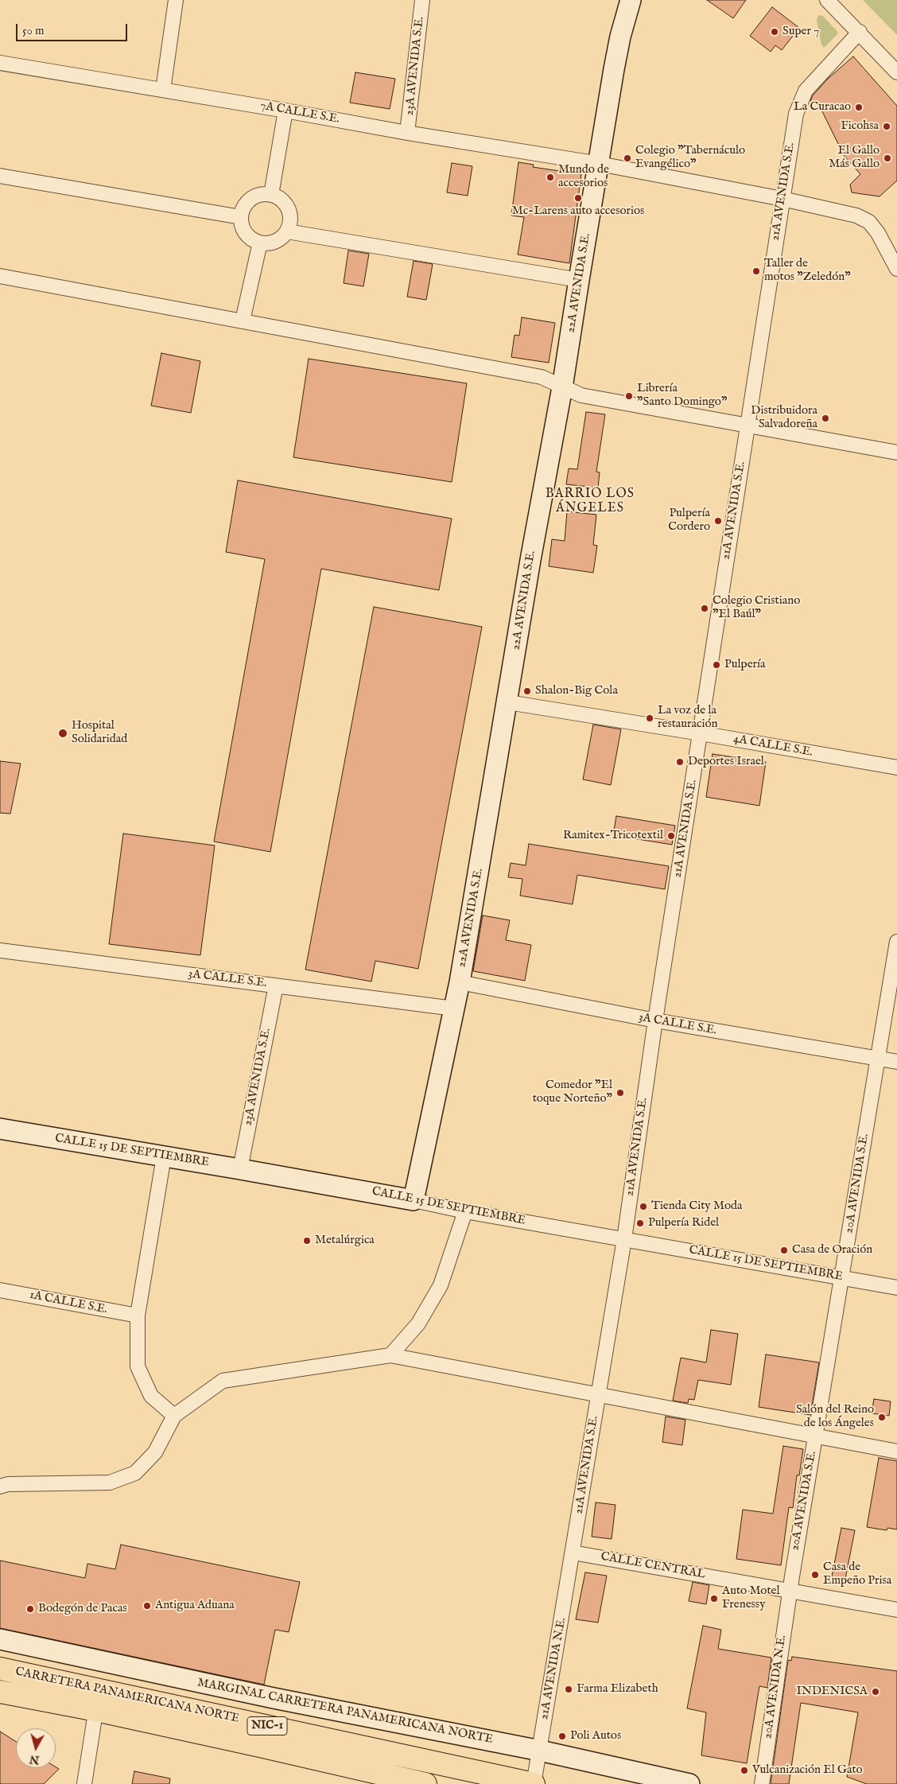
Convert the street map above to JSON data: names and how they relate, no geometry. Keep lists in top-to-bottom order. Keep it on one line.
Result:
{"streets":{"highway":["CARRETERA PANAMERICANA NORTE","NIC-1"],"street":["23A AVENIDA S.E.","7A CALLE S.E.","21A AVENIDA S.E.","22A AVENIDA S.E.","4A CALLE S.E.","3A CALLE S.E.","CALLE 15 DE SEPTIEMBRE","20A AVENIDA S.E.","1A CALLE S.E.","CALLE CENTRAL","21A AVENIDA N.E.","20A AVENIDA N.E.","MARGINAL CARRETERA PANAMERICANA NORTE"]},"crossings":[["23A AVENIDA S.E.","7A CALLE S.E."],["23A AVENIDA S.E.","3A CALLE S.E."],["23A AVENIDA S.E.","CALLE 15 DE SEPTIEMBRE"],["7A CALLE S.E.","21A AVENIDA S.E."],["7A CALLE S.E.","22A AVENIDA S.E."],["21A AVENIDA S.E.","4A CALLE S.E."],["21A AVENIDA S.E.","3A CALLE S.E."],["21A AVENIDA S.E.","CALLE 15 DE SEPTIEMBRE"],["21A AVENIDA S.E.","CALLE CENTRAL"],["21A AVENIDA S.E.","21A AVENIDA N.E."],["22A AVENIDA S.E.","4A CALLE S.E."],["22A AVENIDA S.E.","3A CALLE S.E."],["22A AVENIDA S.E.","CALLE 15 DE SEPTIEMBRE"],["3A CALLE S.E.","20A AVENIDA S.E."],["CALLE 15 DE SEPTIEMBRE","20A AVENIDA S.E."],["20A AVENIDA S.E.","CALLE CENTRAL"],["20A AVENIDA S.E.","20A AVENIDA N.E."],["CALLE CENTRAL","21A AVENIDA N.E."],["CALLE CENTRAL","20A AVENIDA N.E."],["21A AVENIDA N.E.","CARRETERA PANAMERICANA NORTE"],["21A AVENIDA N.E.","MARGINAL CARRETERA PANAMERICANA NORTE"]],"districts":["BARRIO LOS ÁNGELES"],"places":["Super 7","La Curacao","Ficohsa","Colegio \"Tabernáculo Evangélico\"","El Gallo Más Gallo","Mundo de accesorios","Mc-Larens auto accesorios","Taller de motos \"Zeledón\"","Librería \"Santo Domingo\"","Distribuidora Salvadoreña","Pulpería Cordero","Colegio Cristiano \"El Baúl\"","Pulpería","Shalon-Big Cola","La voz de la restauración","Hospital Solidaridad","Deportes Israel","Ramitex-Tricotextil","Comedor \"El toque Norteño\"","Tienda City Moda","Pulpería Ridel","Metalúrgica","Casa de Oración","Salón del Reino de los Ángeles","Casa de Empeño Prisa","Auto Motel Frenessy","Antigua Aduana","Bodegón de Pacas","Farma Elizabeth","INDENICSA","Poli Autos","Vulcanización El Gato"],"scale_bar":"50 m","north":"bottom"}
